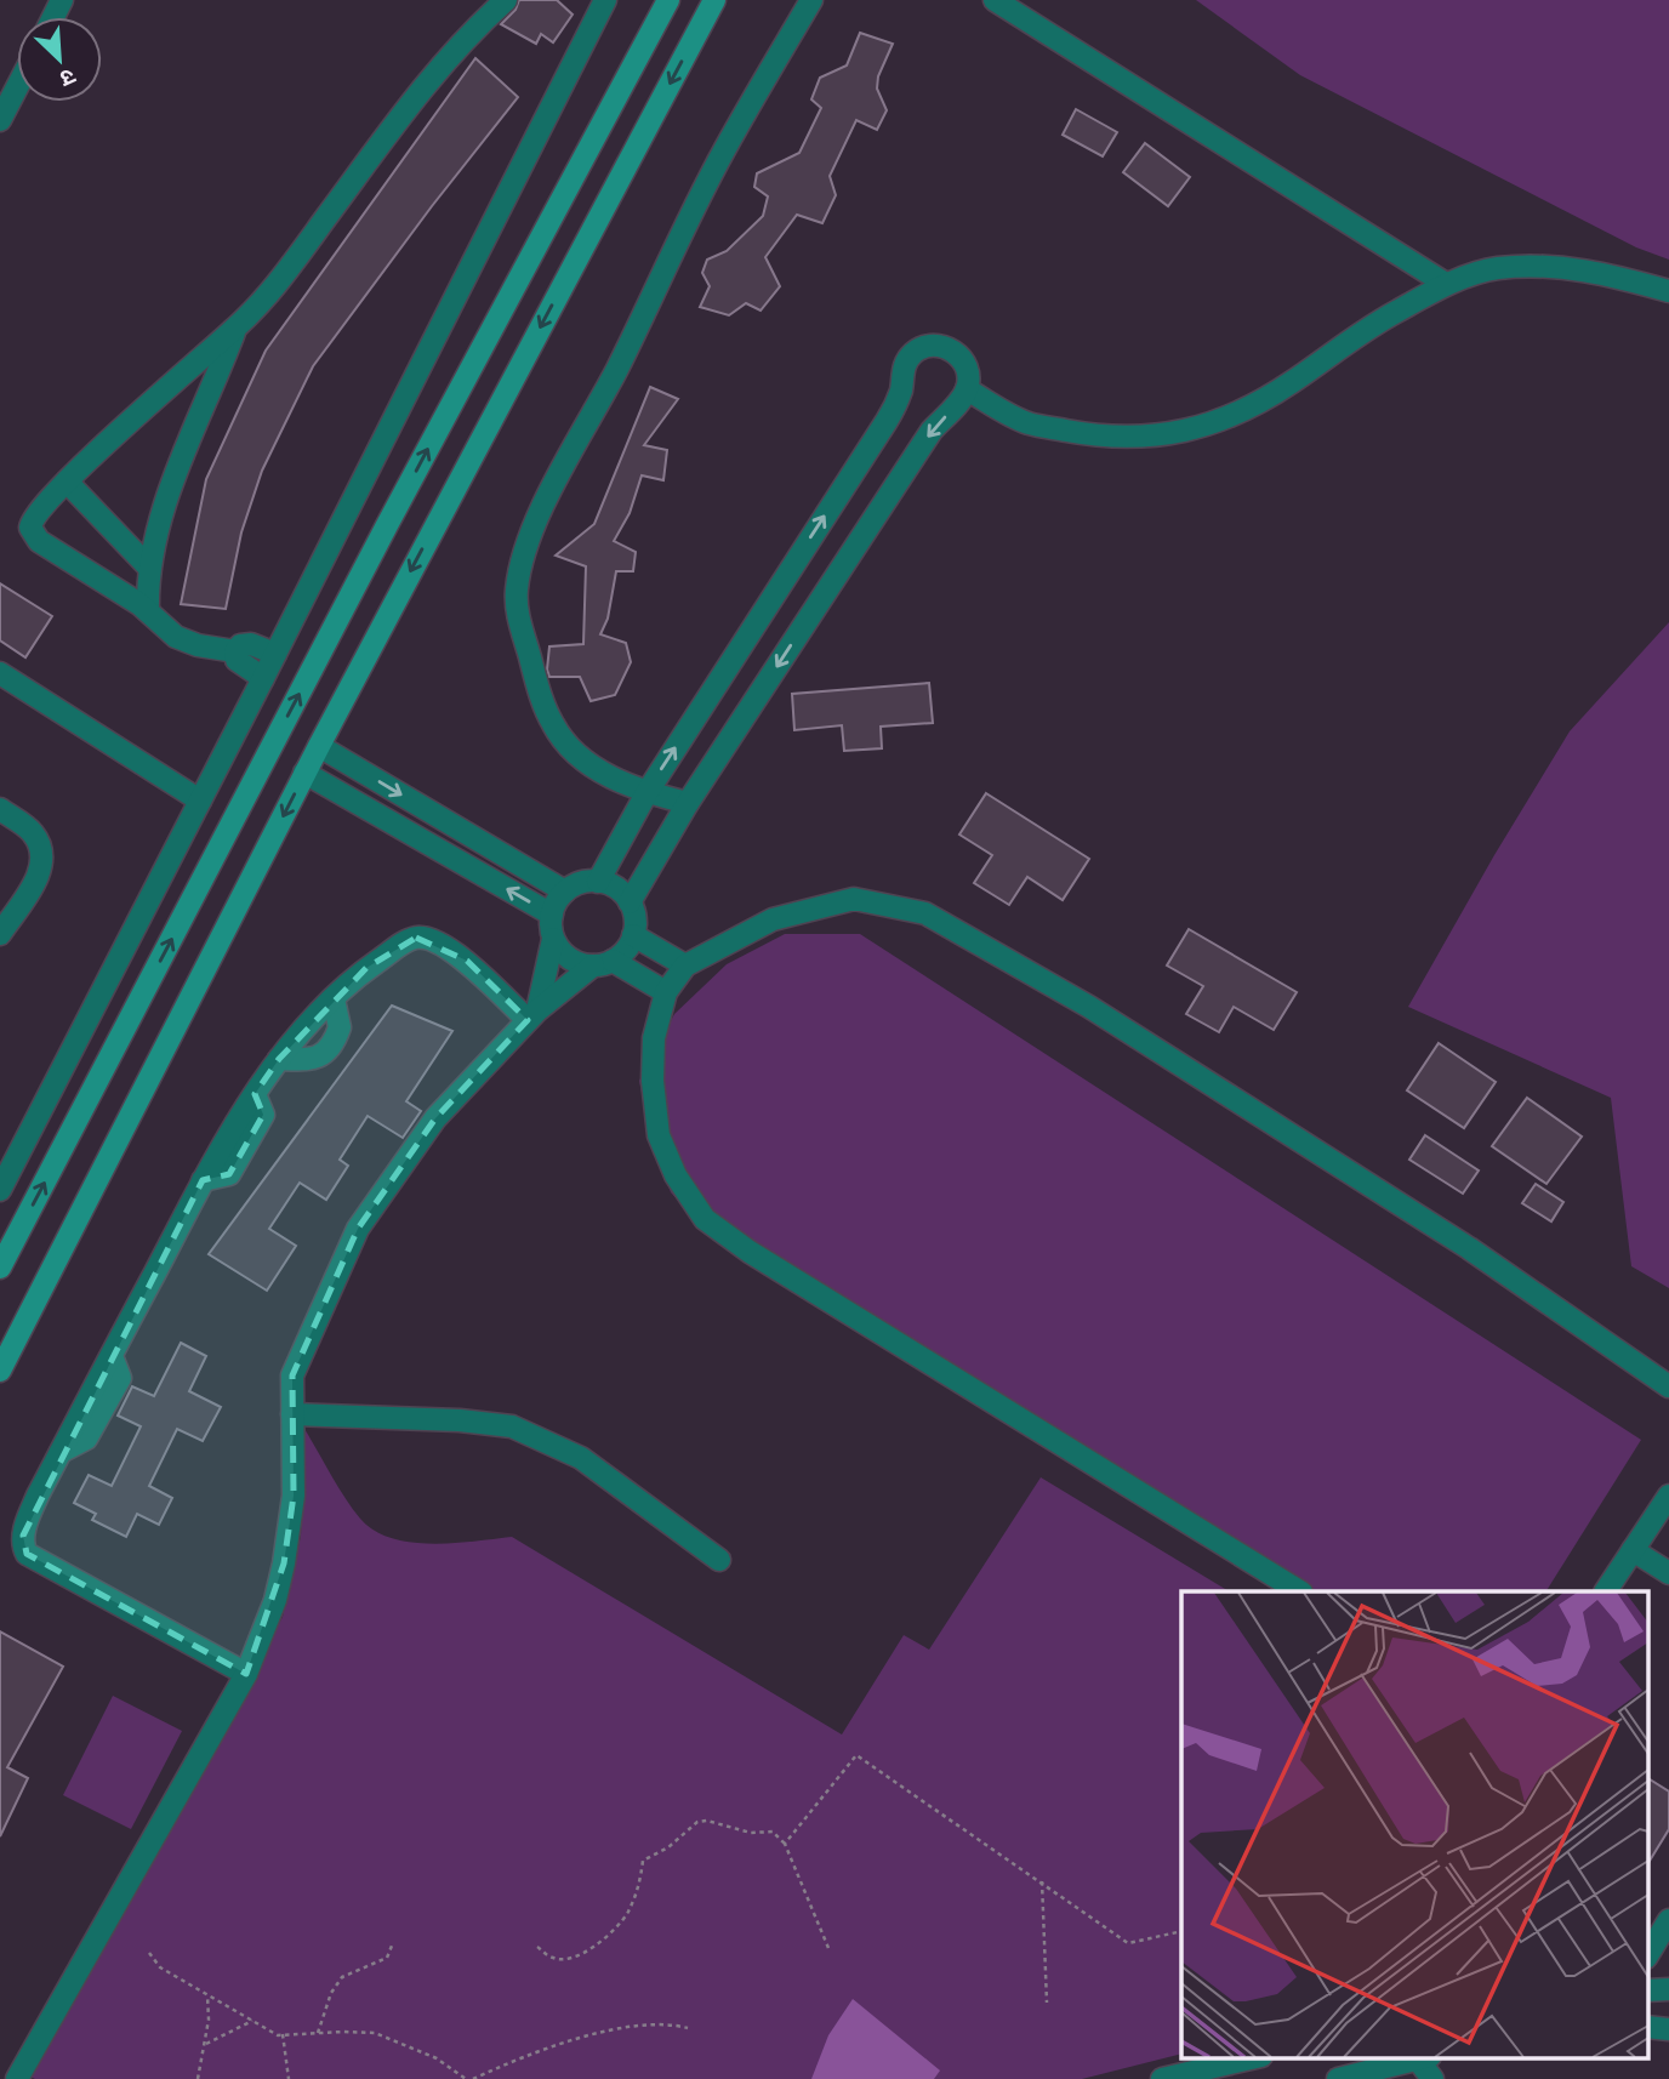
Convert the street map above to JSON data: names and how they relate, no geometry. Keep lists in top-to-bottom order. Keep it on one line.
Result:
{"north":"bottom right"}
